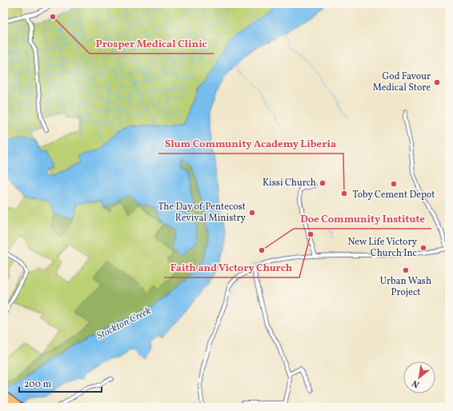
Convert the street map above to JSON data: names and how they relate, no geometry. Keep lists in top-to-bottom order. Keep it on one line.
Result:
{"water":["Stockton Creek"],"places":["Prosper Medical Clinic","God Favour Medical Store","Kissi Church","Toby Cement Depot","Slum Community Academy Liberia","The Day of Pentecost Revival Ministry","Faith and Victory Church","New Life Victory Church Inc","Doe Community Institute","Urban Wash Project"],"scale_bar":"200 m","north":"bottom left"}
